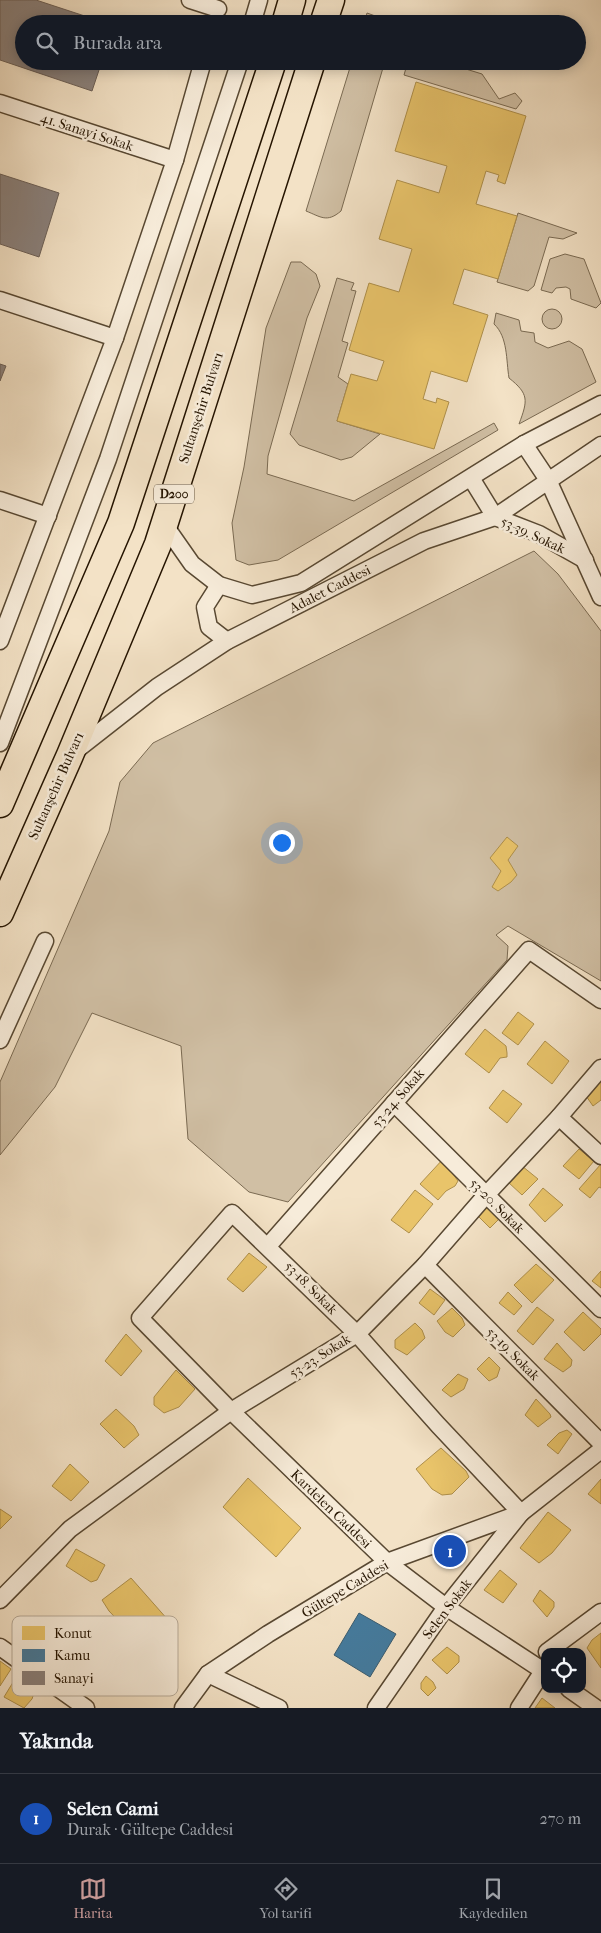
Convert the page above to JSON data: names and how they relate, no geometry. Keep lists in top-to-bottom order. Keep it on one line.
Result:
{"streets":{"highway":["Sultanşehir Bulvarı","D200"],"street":["41. Sanayi Sokak","53-39. Sokak","Adalet Caddesi","53-24. Sokak","53-20. Sokak","53-18. Sokak","53-19. Sokak","53-23. Sokak","Kardelen Caddesi","Gültepe Caddesi","Selen Sokak"]},"crossings":[["Sultanşehir Bulvarı","Adalet Caddesi"],["53-39. Sokak","Adalet Caddesi"],["53-24. Sokak","53-20. Sokak"],["53-24. Sokak","53-18. Sokak"],["53-20. Sokak","53-23. Sokak"],["53-18. Sokak","53-23. Sokak"],["53-18. Sokak","Kardelen Caddesi"],["53-18. Sokak","Gültepe Caddesi"],["53-18. Sokak","Selen Sokak"],["53-19. Sokak","53-23. Sokak"],["53-23. Sokak","Kardelen Caddesi"],["Kardelen Caddesi","Gültepe Caddesi"],["Kardelen Caddesi","Selen Sokak"],["Gültepe Caddesi","Selen Sokak"]],"legend":["Konut","Kamu","Sanayi"],"page":{"search":"Burada ara","pins":"1","heading":"Yakında","list":[{"mark":"1","name":"Selen Cami","note":"Durak · Gültepe Caddesi","value":"270 m"}],"nav":["Harita","Yol tarifi","Kaydedilen"]}}
